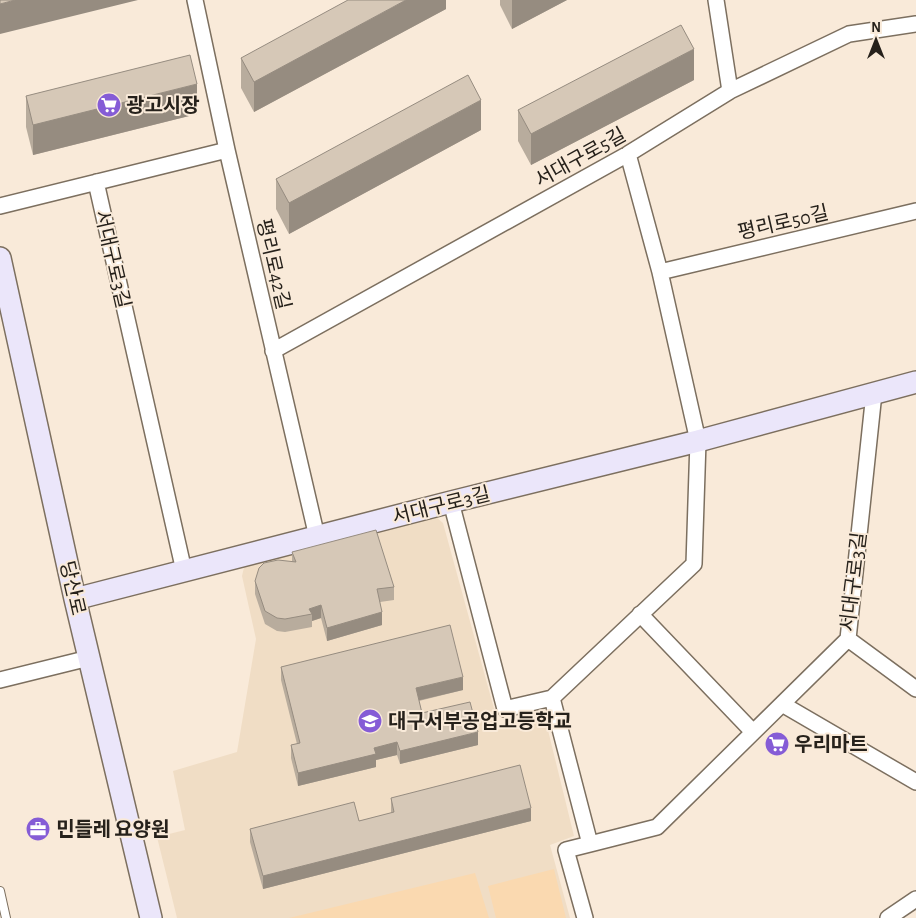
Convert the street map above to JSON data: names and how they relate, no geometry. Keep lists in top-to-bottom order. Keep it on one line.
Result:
{"streets":{"street":["서대구로5길","평리로50길","서대구로3길","평리로42길","당산로"]},"crossings":[["서대구로5길","평리로42길"],["서대구로3길","평리로42길"],["서대구로3길","당산로"]],"places":{"supermarket":["광고시장","우리마트"],"school or university":["대구서부공업고등학교"],"office":["민들레 요양원"]},"north":"top"}
